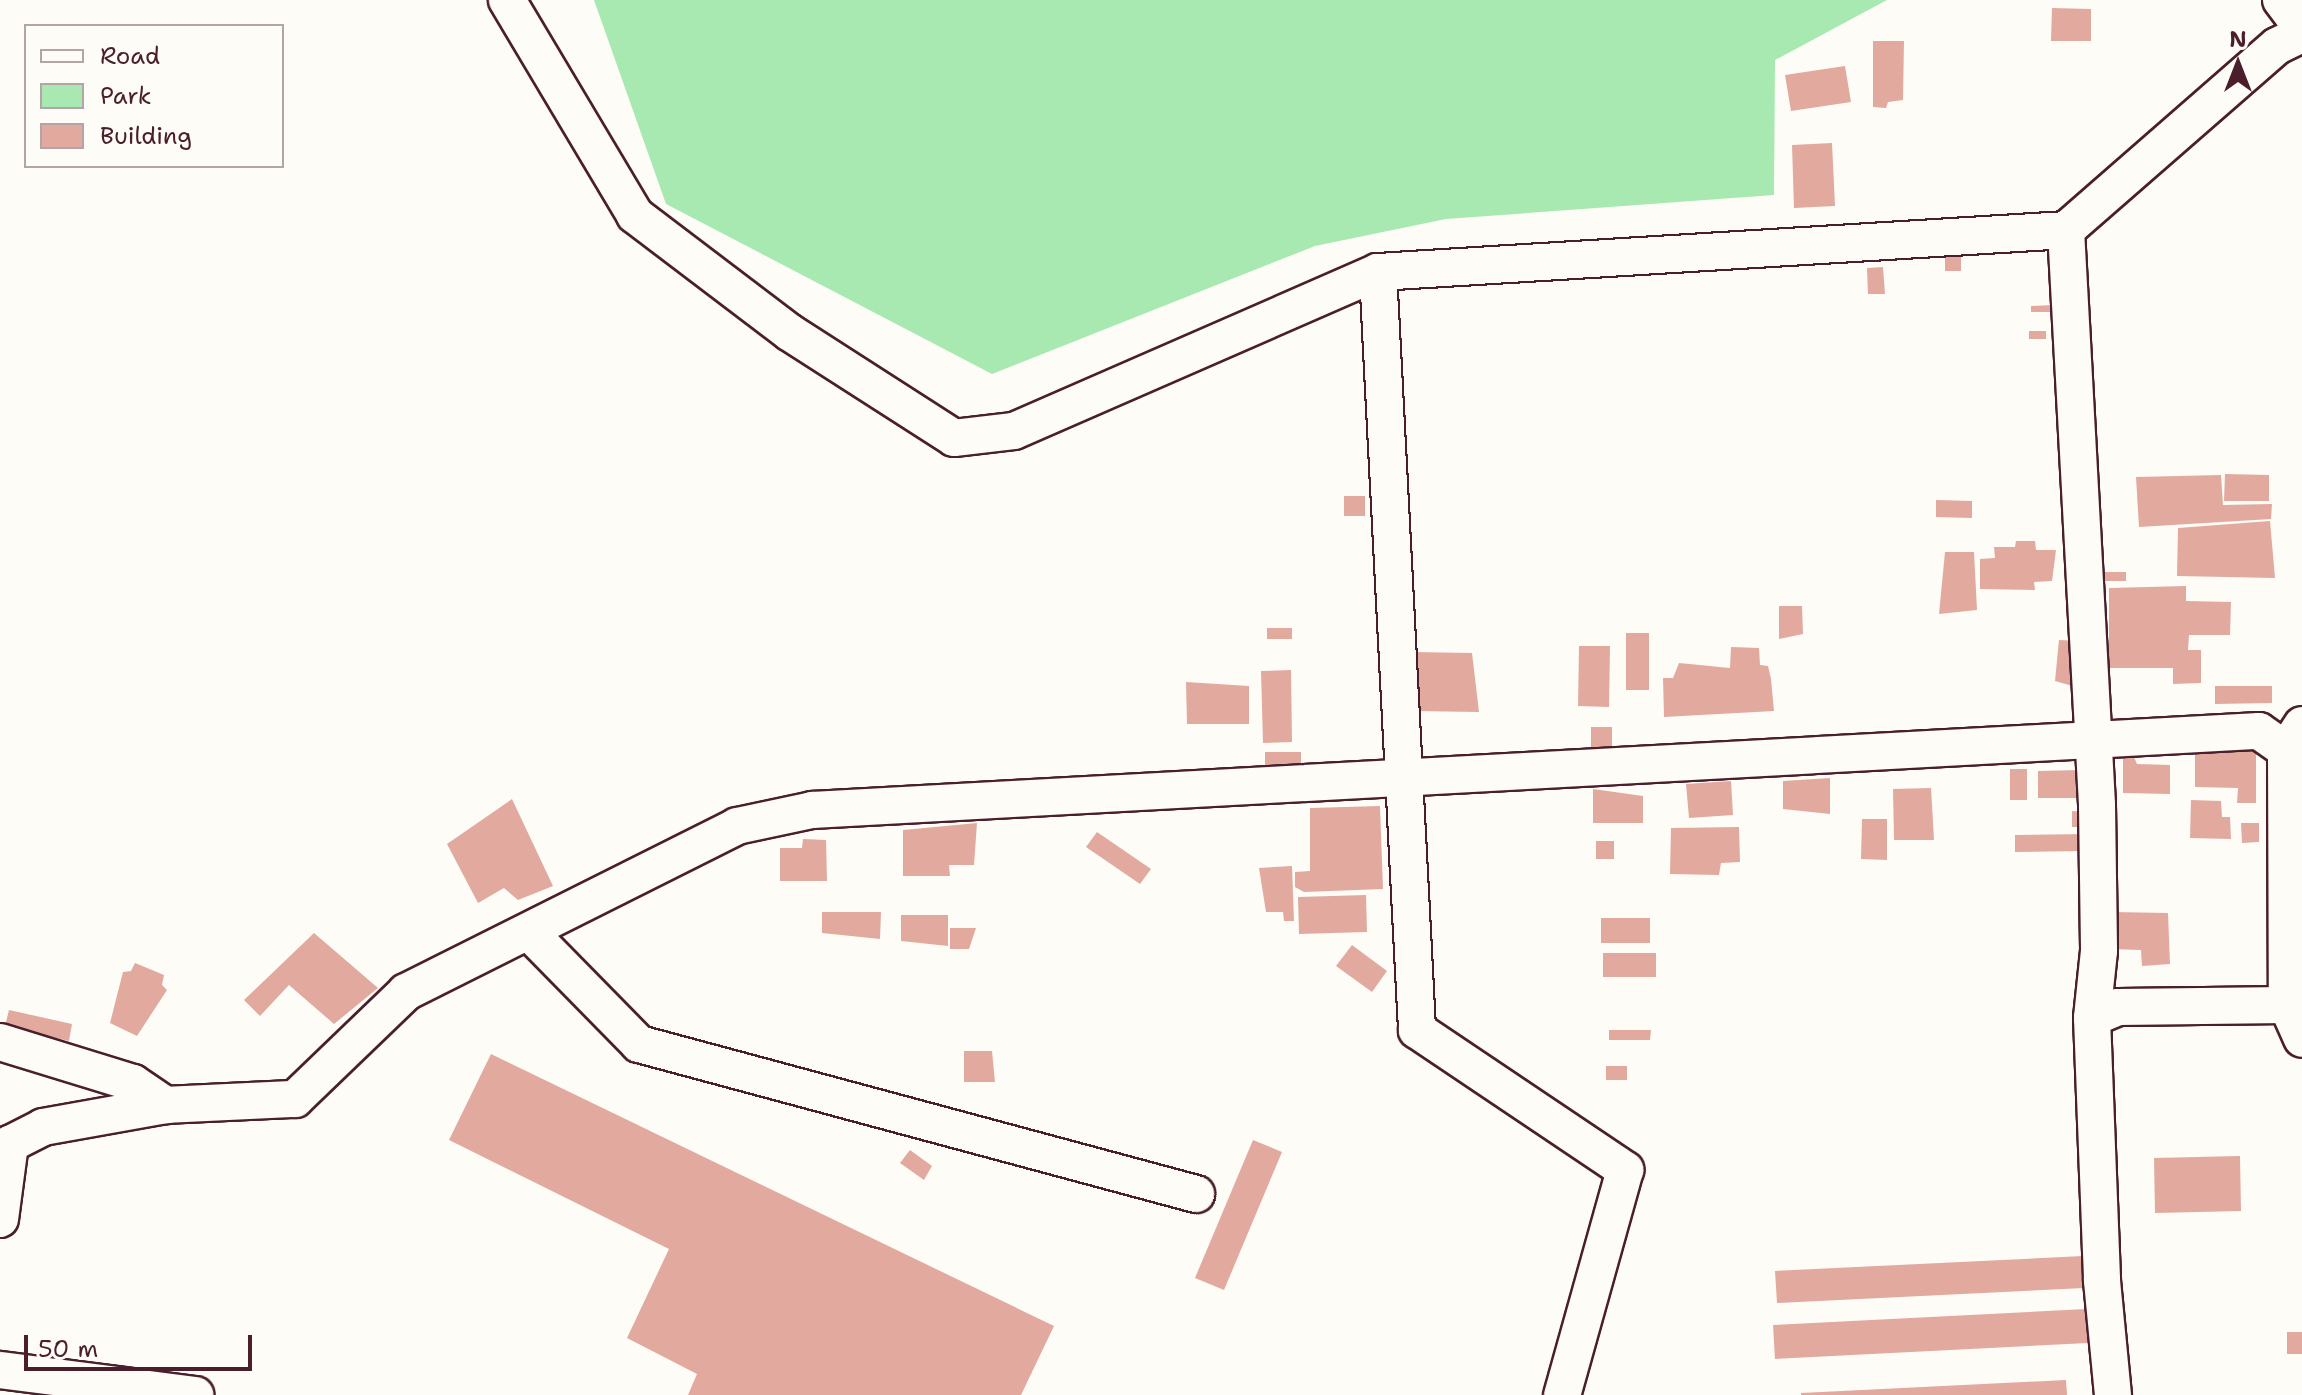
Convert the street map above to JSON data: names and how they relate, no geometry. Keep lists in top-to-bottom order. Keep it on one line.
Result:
{"legend":["Road","Park","Building"],"scale_bar":"50 m","north":"top"}
